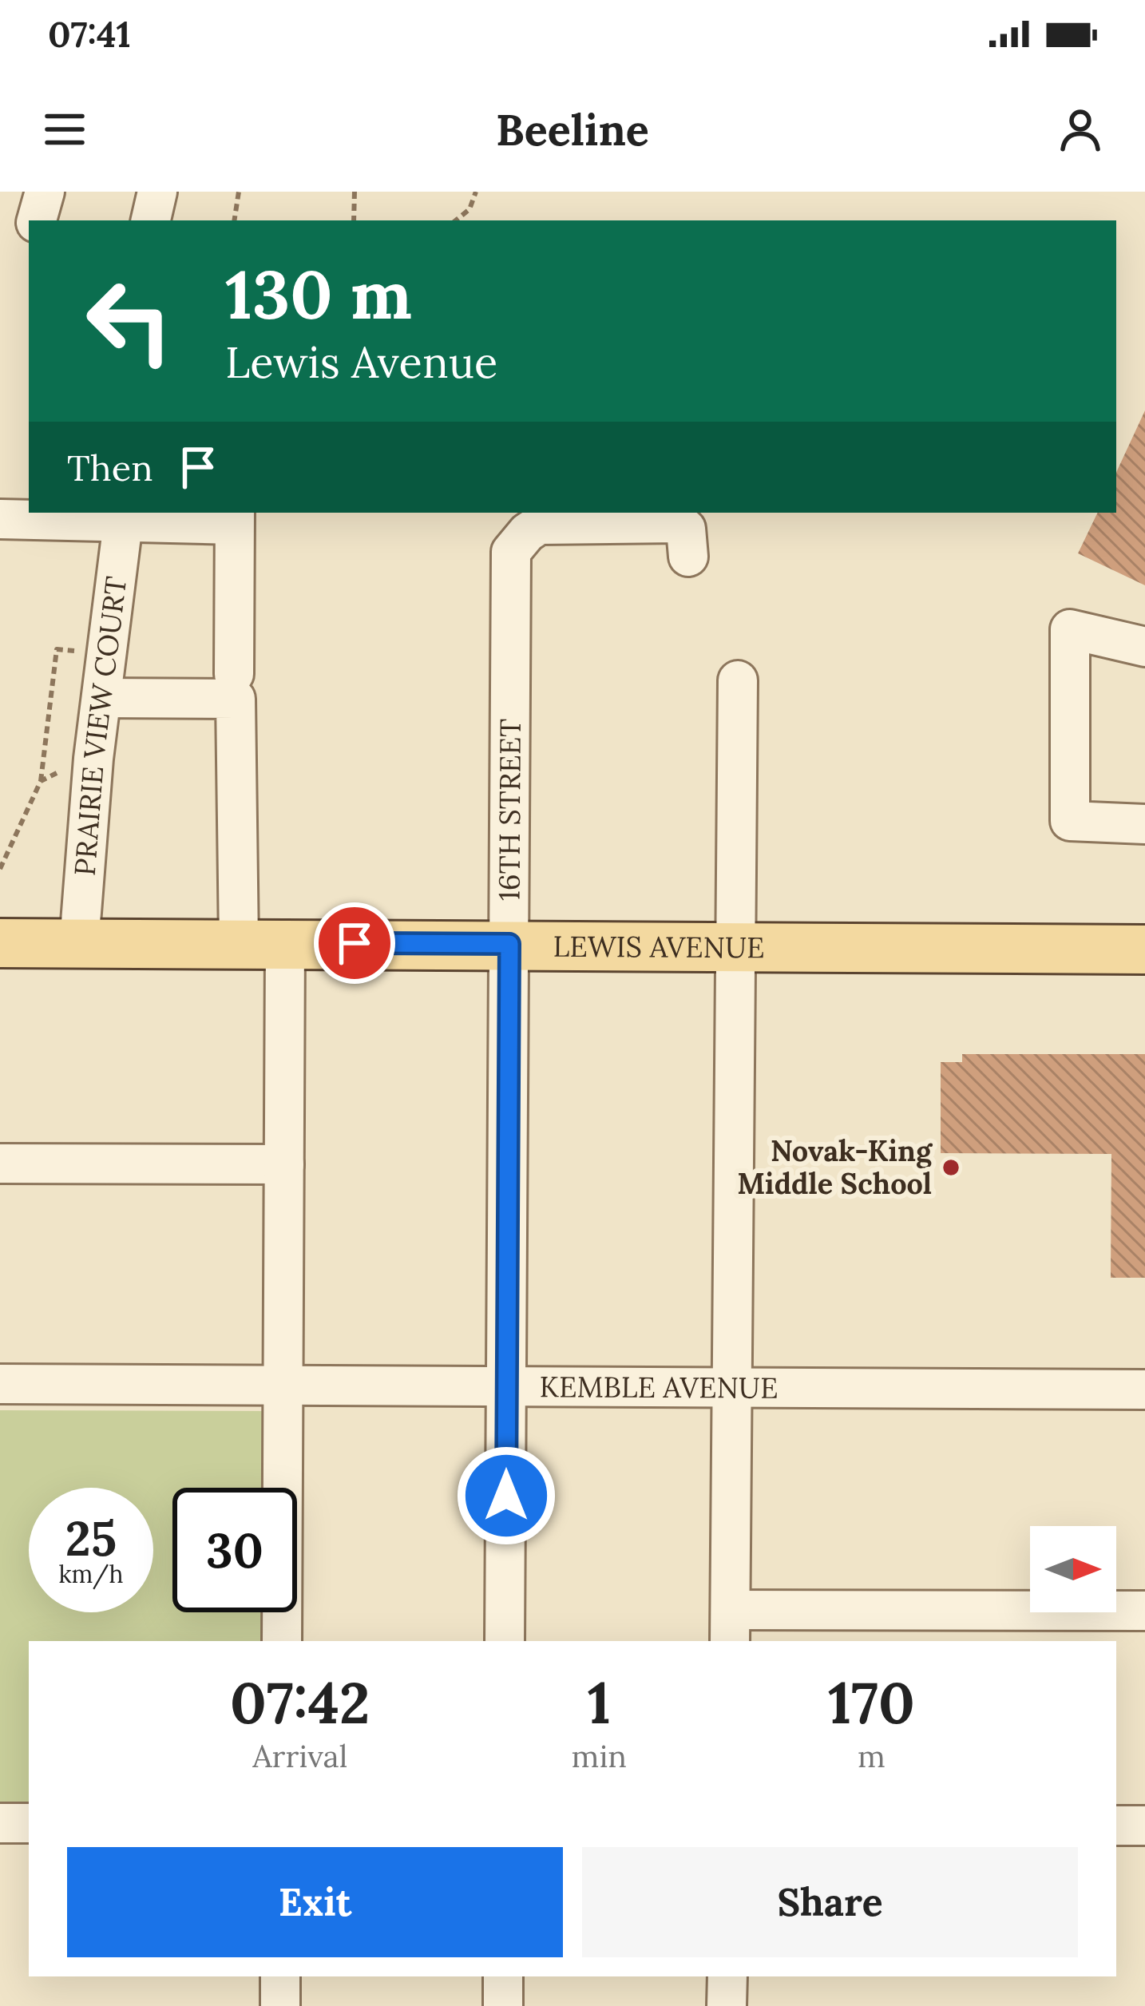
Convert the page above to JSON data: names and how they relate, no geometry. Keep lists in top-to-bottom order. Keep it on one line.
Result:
{"streets":{"main road":["LEWIS AVENUE"],"street":["PRAIRIE VIEW COURT","16TH STREET","KEMBLE AVENUE"]},"crossings":[["PRAIRIE VIEW COURT","LEWIS AVENUE"],["16TH STREET","LEWIS AVENUE"],["16TH STREET","KEMBLE AVENUE"]],"places":["Novak-King Middle School"],"north":"right","page":{"status":"07:41","header":"Beeline","turn":["130 m","Lewis Avenue"],"then":"Then","speed":"25 km/h","limit":"30","eta":["07:42","Arrival","1","min","170","m"],"buttons":["Exit","Share"]}}
